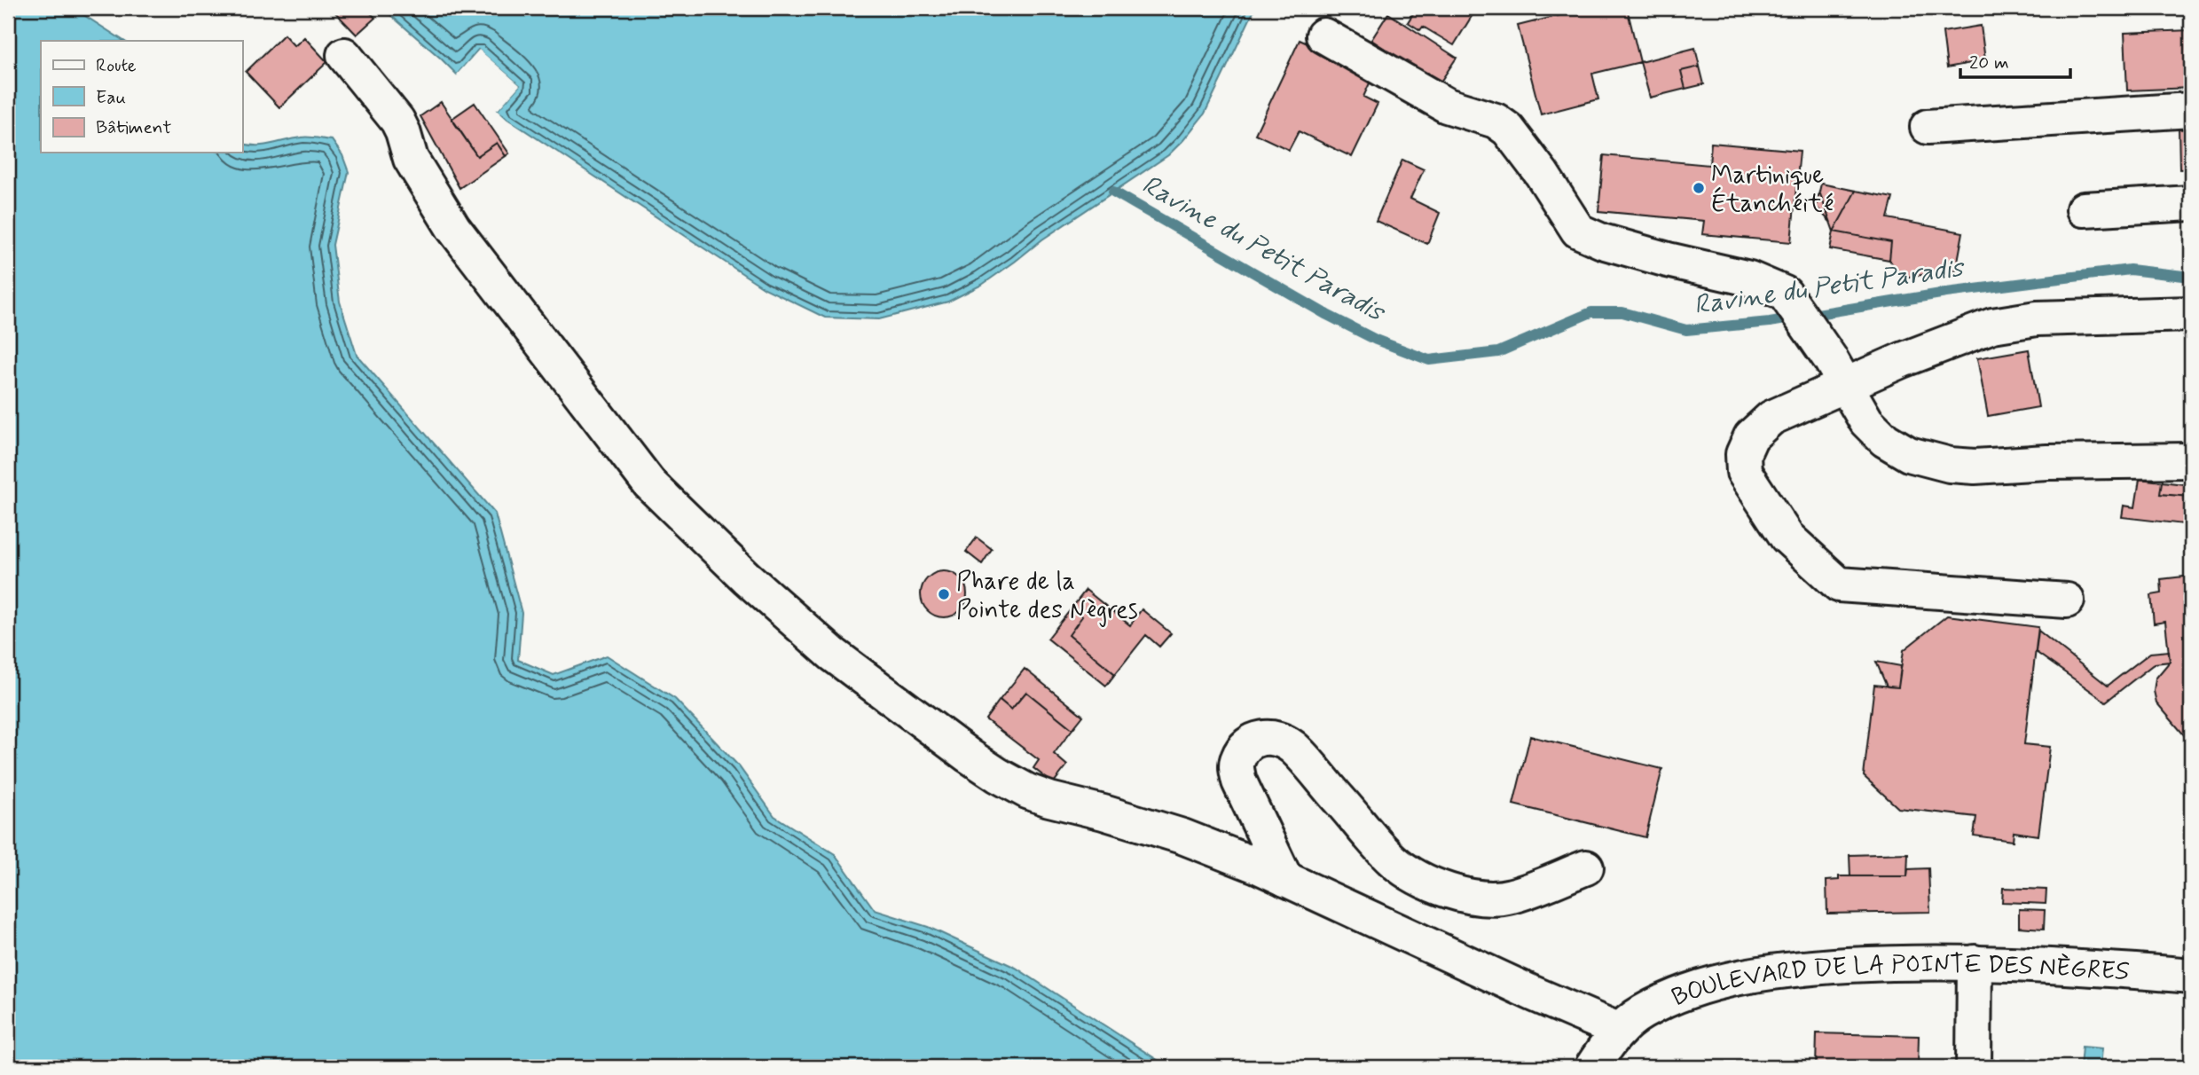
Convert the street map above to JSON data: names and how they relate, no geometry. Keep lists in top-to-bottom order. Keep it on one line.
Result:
{"streets":{"street":["BOULEVARD DE LA POINTE DES NÈGRES"]},"water":["Ravine du Petit Paradis"],"places":["Martinique Étanchéité","Phare de la Pointe des Nègres"],"legend":["Route","Eau","Bâtiment"],"scale_bar":"20 m"}
